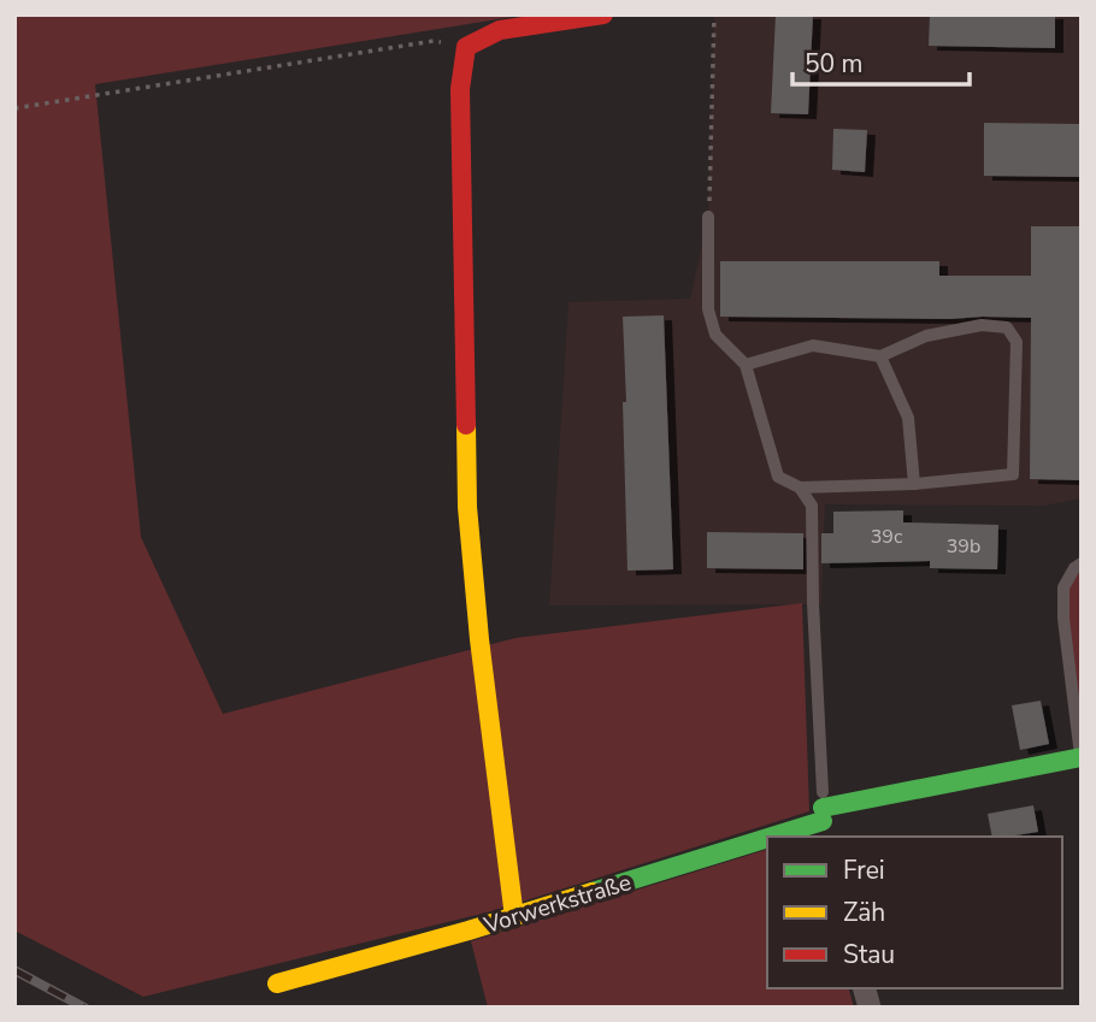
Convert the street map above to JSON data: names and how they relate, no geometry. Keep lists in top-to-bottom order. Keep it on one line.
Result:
{"streets":{"street":["Vorwerkstraße"]},"house_numbers":["39c","39b"],"legend":["Frei","Zäh","Stau"],"scale_bar":"50 m"}
